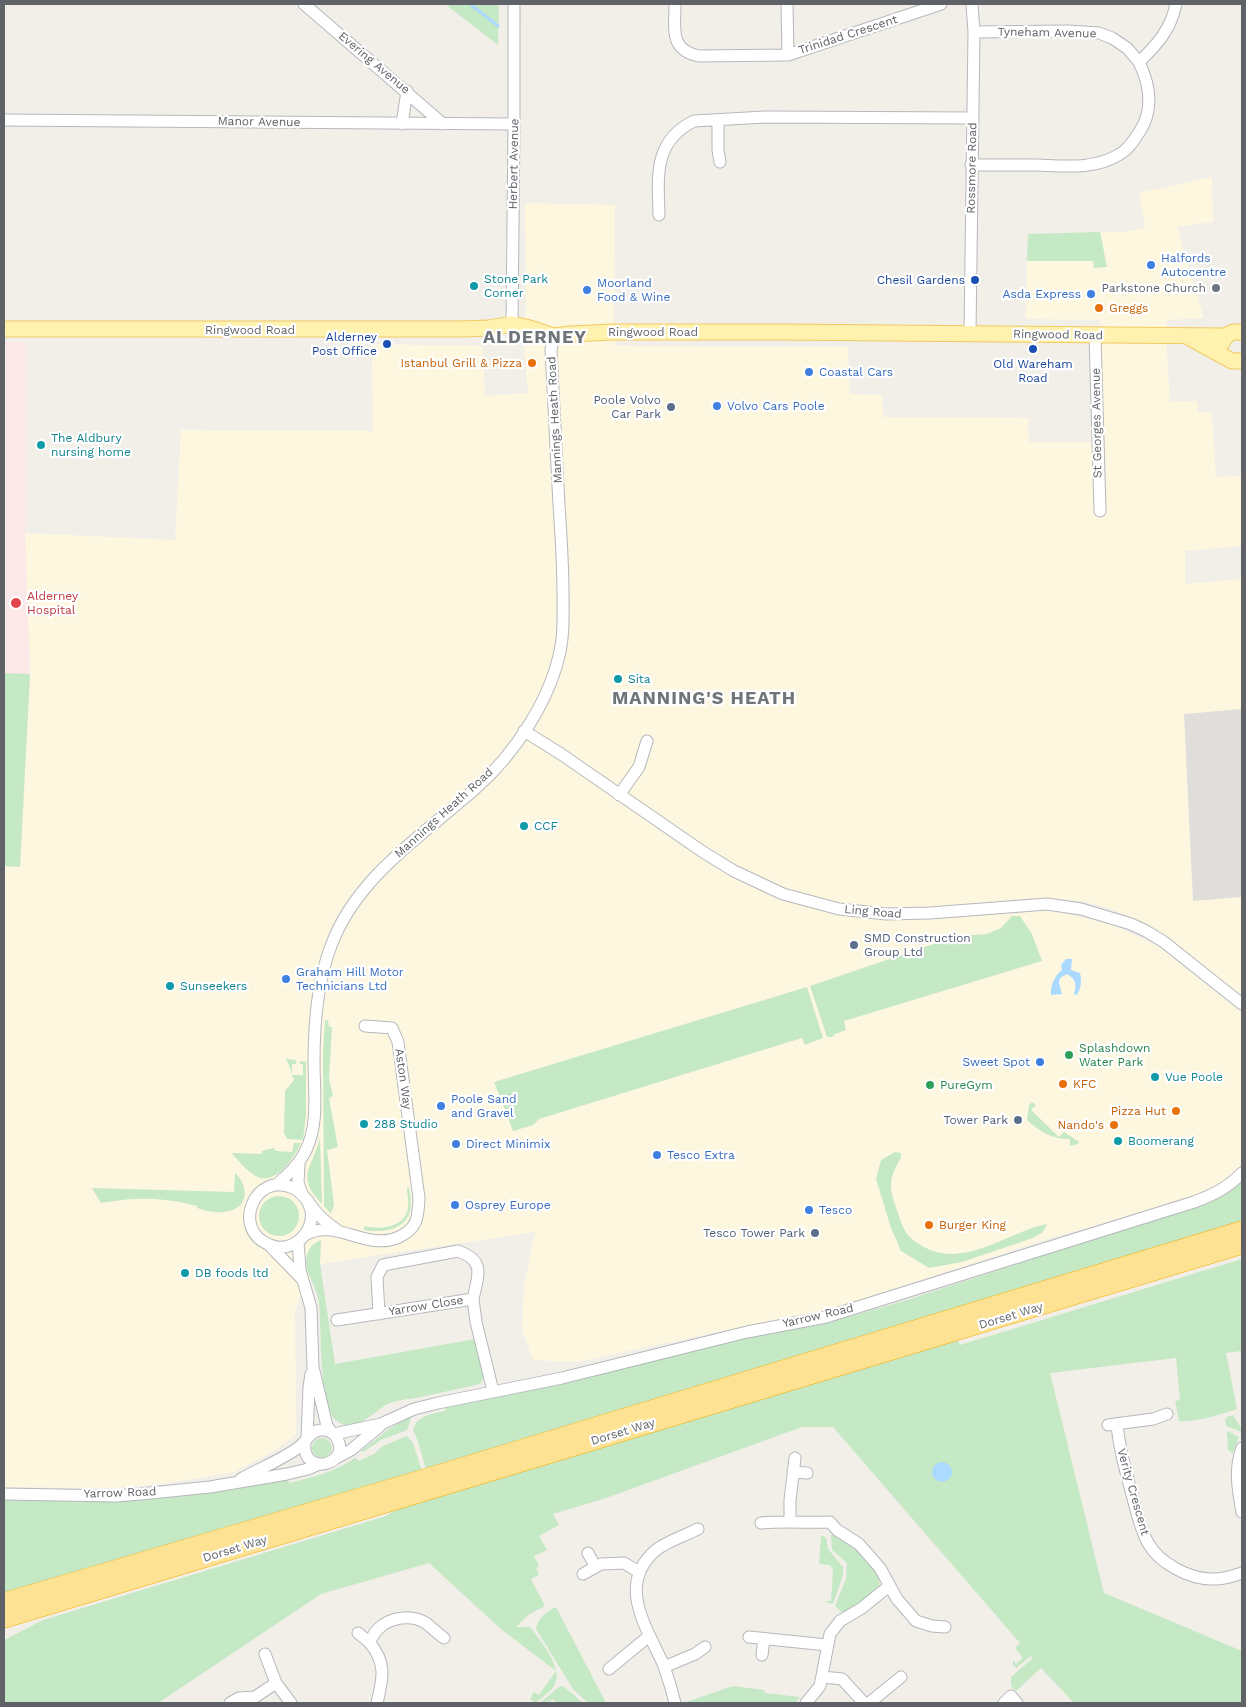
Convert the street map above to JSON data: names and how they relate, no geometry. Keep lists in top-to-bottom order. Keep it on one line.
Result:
{"streets":{"highway":["Dorset Way"],"main road":["Ringwood Road"],"street":["Tyneham Avenue","Trinidad Crescent","Evering Avenue","Manor Avenue","Herbert Avenue","Rossmore Road","Mannings Heath Road","St Georges Avenue","Ling Road","Aston Way","Yarrow Close","Yarrow Road","Verity Crescent"]},"crossings":[["Tyneham Avenue","Rossmore Road"],["Evering Avenue","Manor Avenue"],["Manor Avenue","Herbert Avenue"],["Herbert Avenue","Ringwood Road"],["Rossmore Road","Ringwood Road"],["Ringwood Road","Mannings Heath Road"],["Ringwood Road","St Georges Avenue"],["Mannings Heath Road","Ling Road"],["Mannings Heath Road","Aston Way"],["Yarrow Close","Yarrow Road"]],"districts":["ALDERNEY","MANNING'S HEATH"],"places":["Halfords Autocentre","Chesil Gardens","Stone Park Corner","Parkstone Church","Moorland Food & Wine","Asda Express","Greggs","Alderney Post Office","Old Wareham Road","Istanbul Grill & Pizza","Coastal Cars","Volvo Cars Poole","Poole Volvo Car Park","The Aldbury nursing home","Alderney Hospital","Sita","CCF","SMD Construction Group Ltd","Graham Hill Motor Technicians Ltd","Sunseekers","Splashdown Water Park","Sweet Spot","Vue Poole","KFC","PureGym","Poole Sand and Gravel","Pizza Hut","Tower Park","288 Studio","Nando's","Boomerang","Direct Minimix","Tesco Extra","Osprey Europe","Tesco","Burger King","Tesco Tower Park","DB foods ltd"]}
